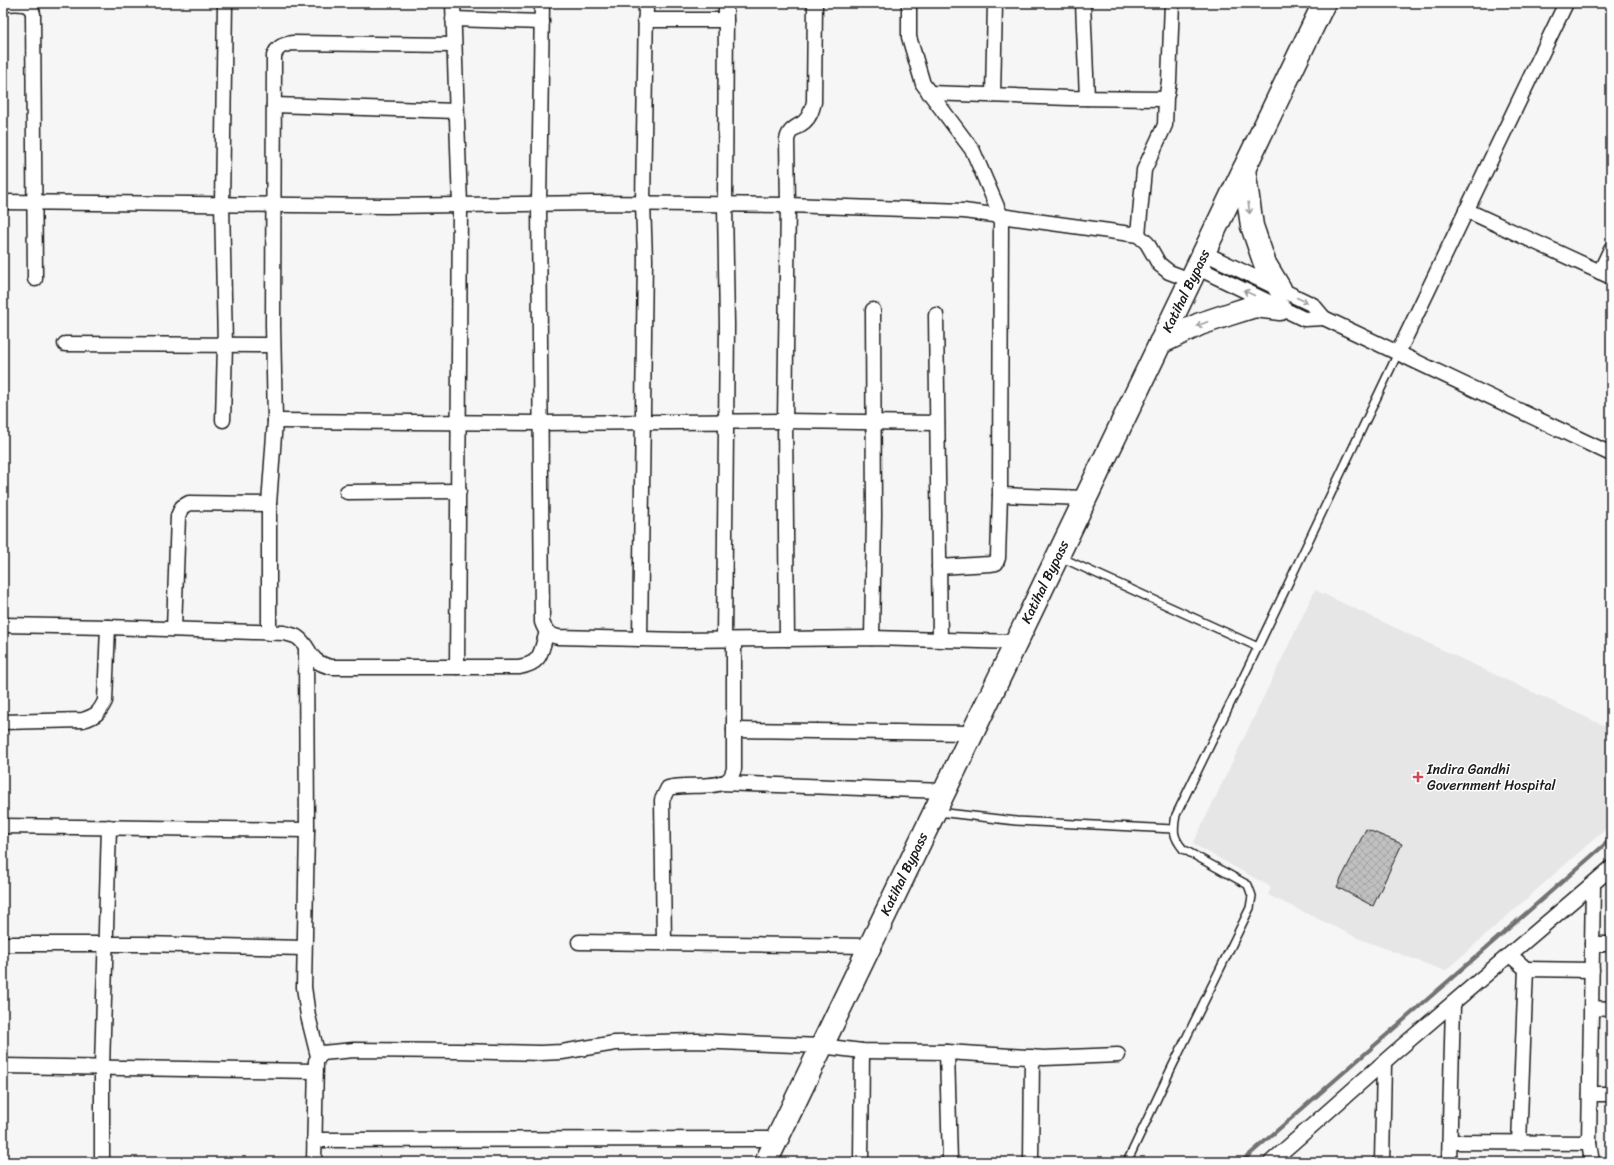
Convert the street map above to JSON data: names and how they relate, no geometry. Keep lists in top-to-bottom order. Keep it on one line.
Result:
{"streets":{"main road":["Katihal Bypass"]},"places":{"health":["Indira Gandhi Government Hospital"]}}
